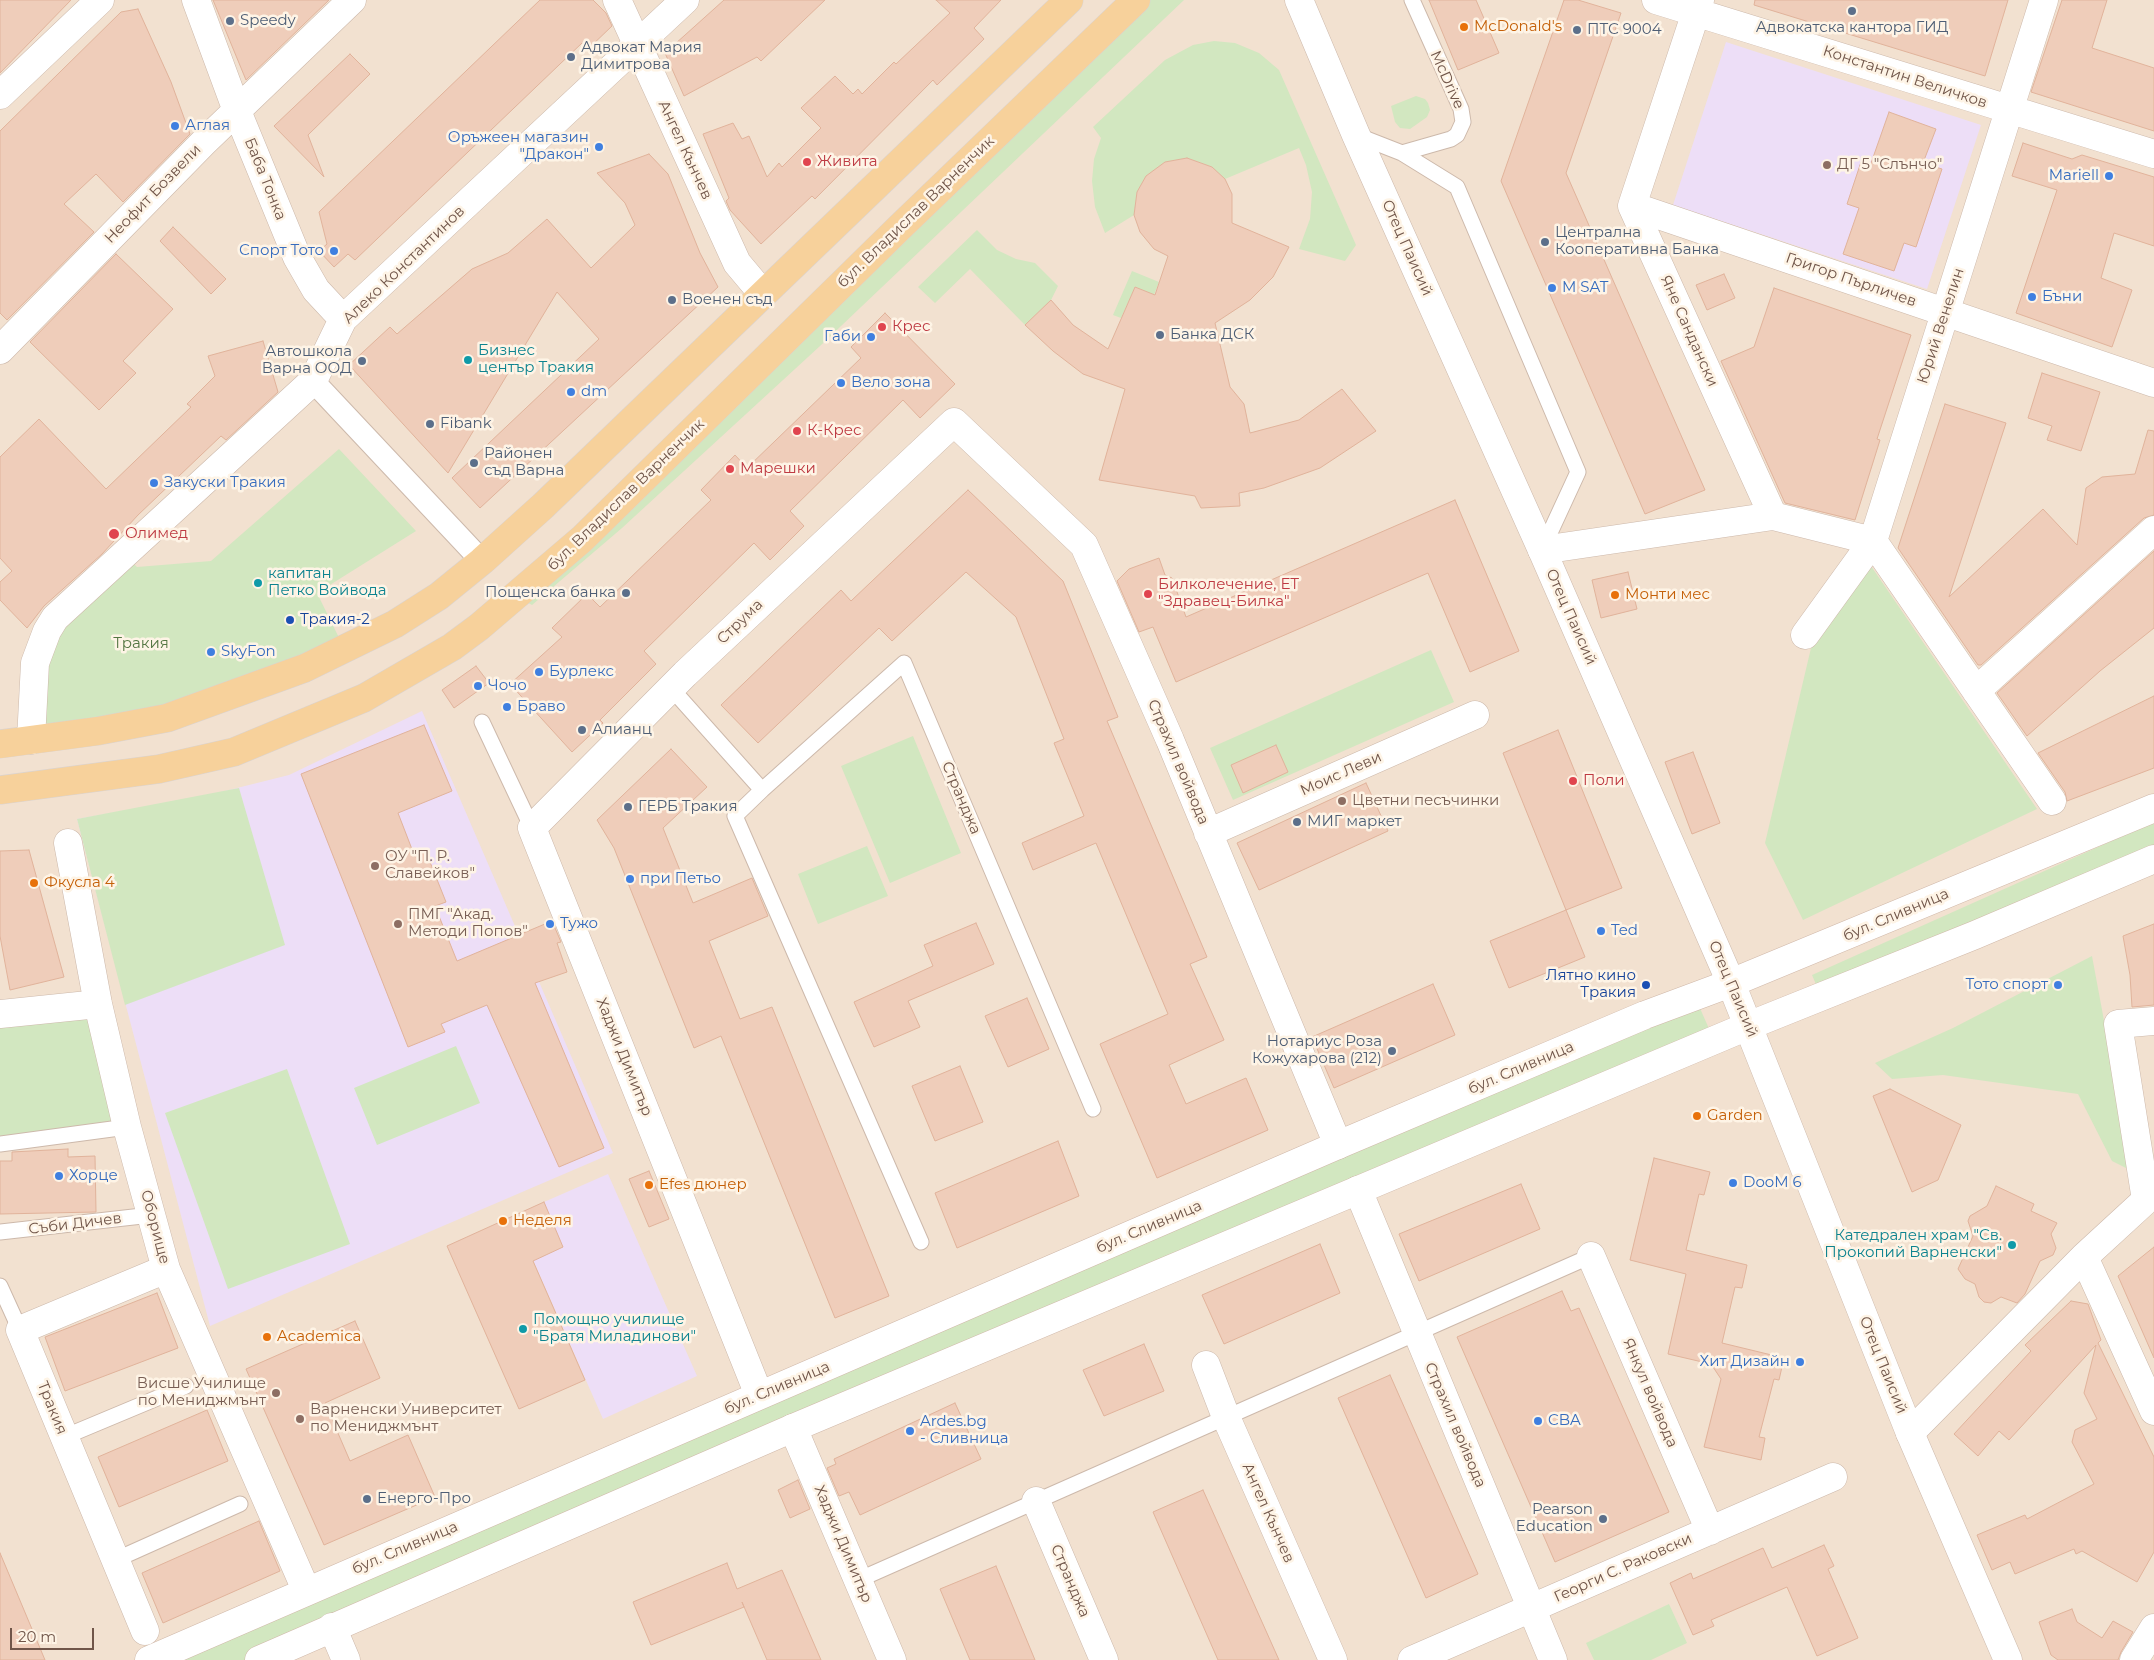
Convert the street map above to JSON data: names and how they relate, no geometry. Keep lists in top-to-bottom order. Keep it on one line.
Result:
{"streets":{"main road":["бул. Владислав Варненчик"],"street":["Константин Величков","Ангел Кънчев","Баба Тонка","Неофит Бозвели","Отец Паисий","Алеко Константинов","Григор Пърличев","Юрий Венелин","Яне Сандански","Струма","Страхил войвода","Моис Леви","Странджа","бул. Сливница","Хаджи Димитър","Оборище","Янкул войвода","Тракия","Георги С. Раковски"],"lane":["McDrive","Съби Дичев"]},"crossings":[["Константин Величков","Юрий Венелин"],["Ангел Кънчев","Алеко Константинов"],["Баба Тонка","Неофит Бозвели"],["Баба Тонка","Алеко Константинов"],["Отец Паисий","Юрий Венелин"],["Отец Паисий","Яне Сандански"],["Отец Паисий","бул. Сливница"],["Григор Пърличев","Юрий Венелин"],["Григор Пърличев","Яне Сандански"],["Струма","Страхил войвода"],["Струма","Хаджи Димитър"],["Страхил войвода","Моис Леви"],["Страхил войвода","бул. Сливница"],["Страхил войвода","Георги С. Раковски"],["бул. Сливница","Хаджи Димитър"],["бул. Сливница","Оборище"],["Съби Дичев","Оборище"],["Янкул войвода","Георги С. Раковски"]],"parks":["Тракия"],"places":["Адвокатска кантора ГИД","Speedy","McDonald's","ПТС 9004","Адвокат Мария Димитрова","Аглая","Оръжеен магазин \"Дракон\"","Живита","ДГ 5 \"Слънчо\"","Mariell","Централна Кооперативна Банка","Спорт Тото","M SAT","Бъни","Военен съд","Крес","Банка ДСК","Габи","Бизнес център Тракия","Автошкола Варна ООД","Вело зона","dm","Fibank","К-Крес","Районен съд Варна","Марешки","Закуски Тракия","Олимед","капитан Петко Войвода","Пощенска банка","Билколечение, ЕТ \"Здравец-Билка\"","Монти мес","Тракия-2","SkyFon","Бурлекс","Чочо","Браво","Алианц","Поли","Цветни песъчинки","ГЕРБ Тракия","МИГ маркет","ОУ \"П. Р. Славейков\"","при Петьо","Фкусла 4","ПМГ \"Акад. Методи Попов\"","Тужо","Ted","Лятно кино Тракия","Тото спорт","Нотариус Роза Кожухарова (212)","Garden","Хорце","DooM 6","Efes дюнер","Неделя","Катедрален храм \"Св. Прокопий Варненски\"","Помощно училище \"Братя Миладинови\"","Academica","Хит Дизайн","Висше Училище по Мениджмънт","Варненски Университет по Мениджмънт","CBA","Ardes.bg - Сливница","Енерго-Про","Pearson Education"],"scale_bar":"20 m"}
